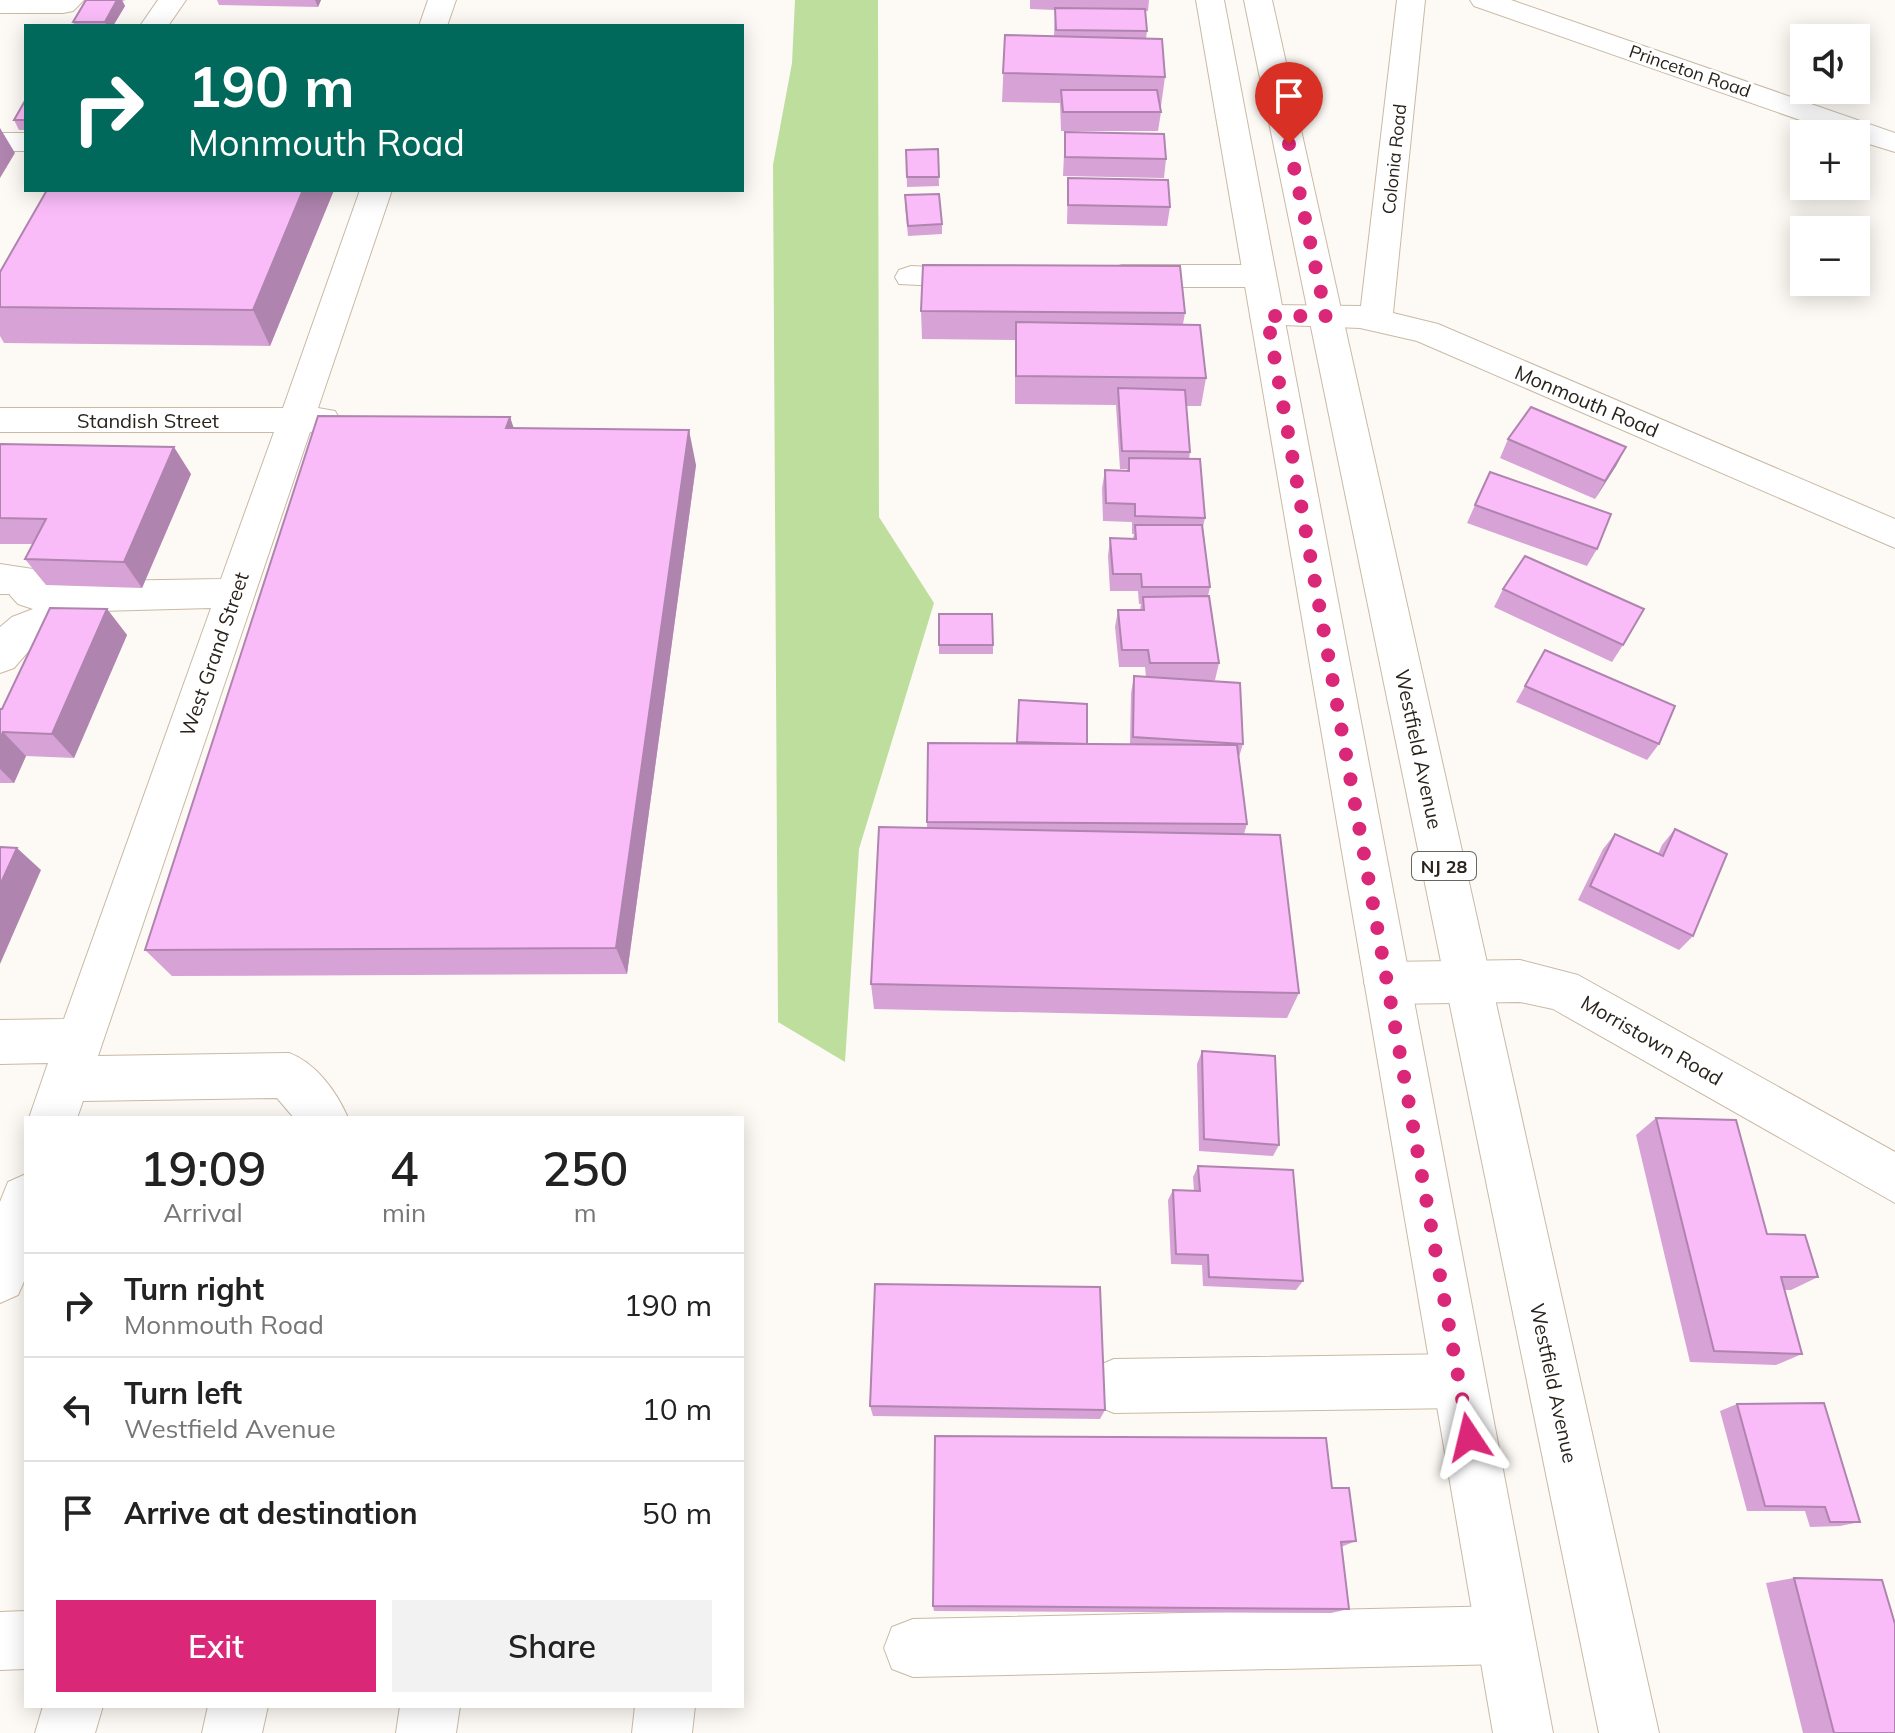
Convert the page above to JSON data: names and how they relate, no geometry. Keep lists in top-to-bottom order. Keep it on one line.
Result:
{"streets":{"main road":["Princeton Road","Colonia Road","Monmouth Road","Standish Street","West Grand Street","Westfield Avenue","NJ 28","Morristown Road"]},"crossings":[["Colonia Road","Monmouth Road"],["Monmouth Road","Westfield Avenue"],["Standish Street","West Grand Street"],["Westfield Avenue","Morristown Road"]],"page":{"map_buttons":["+","−"],"turn":["190 m","Monmouth Road"],"eta":["19:09","Arrival","4","min","250","m"],"list":[{"name":"Turn right","note":"Monmouth Road","value":"190 m"},{"name":"Turn left","note":"Westfield Avenue","value":"10 m"},{"name":"Arrive at destination","value":"50 m"}],"buttons":["Exit","Share"]}}
